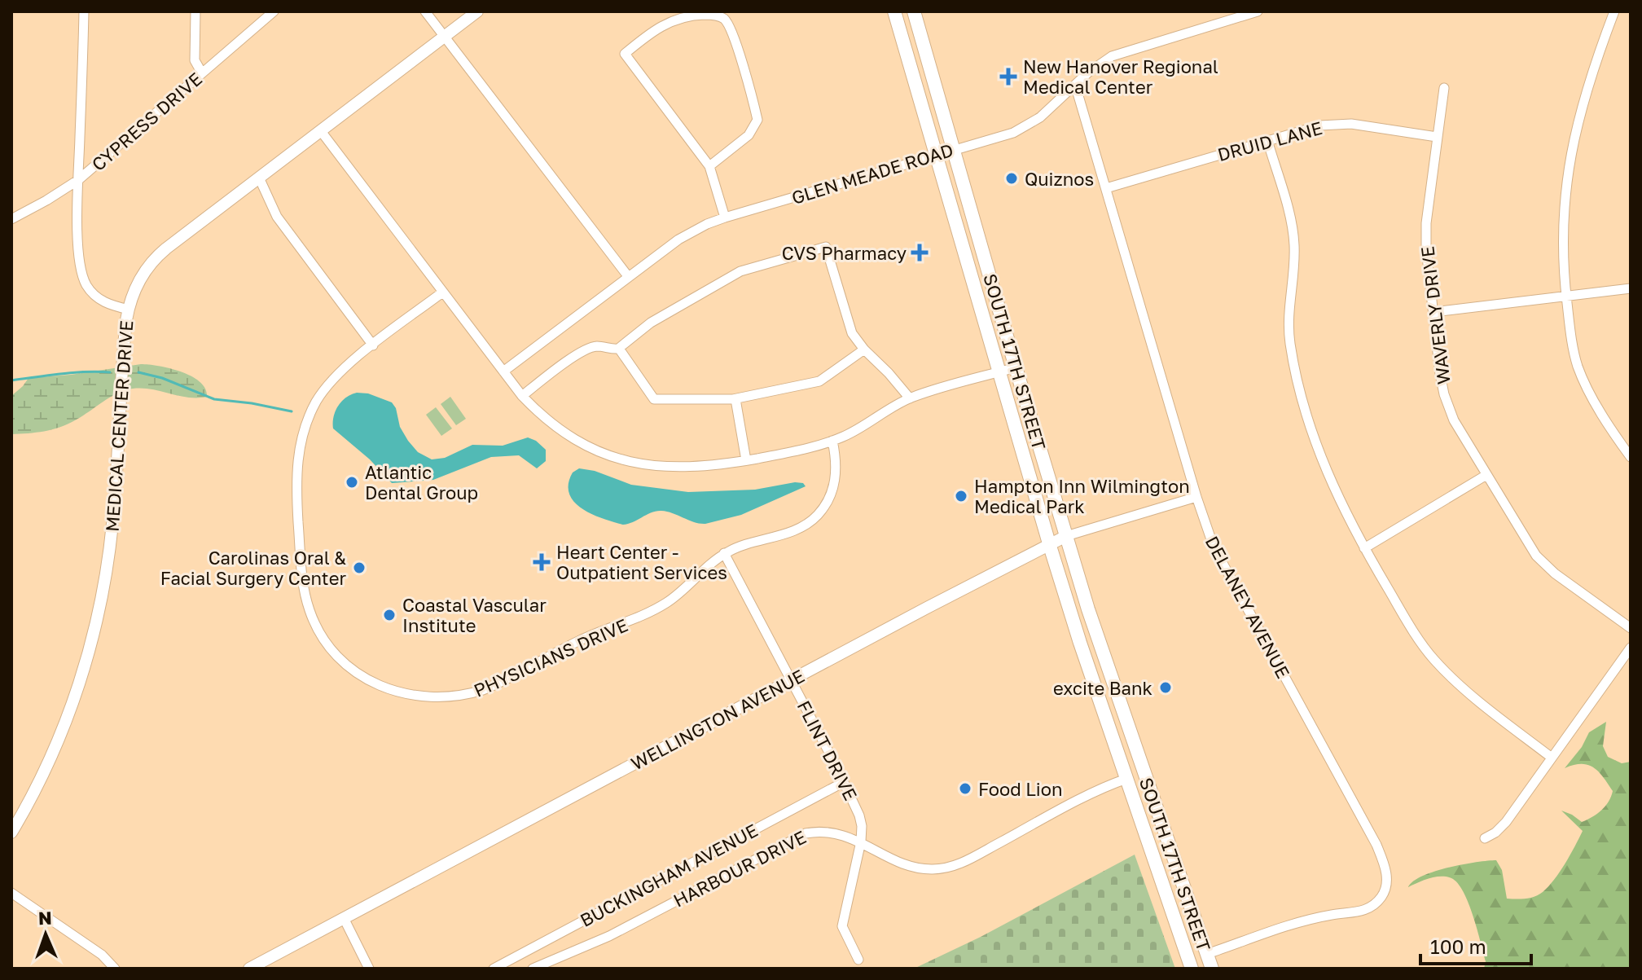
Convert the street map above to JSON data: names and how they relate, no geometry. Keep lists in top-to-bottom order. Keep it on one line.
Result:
{"streets":{"main road":["SOUTH 17TH STREET"],"street":["CYPRESS DRIVE","DRUID LANE","GLEN MEADE ROAD","WAVERLY DRIVE","MEDICAL CENTER DRIVE","DELANEY AVENUE","PHYSICIANS DRIVE","WELLINGTON AVENUE","FLINT DRIVE","HARBOUR DRIVE","BUCKINGHAM AVENUE"]},"crossings":[["DRUID LANE","WAVERLY DRIVE"],["DRUID LANE","DELANEY AVENUE"],["GLEN MEADE ROAD","SOUTH 17TH STREET"],["GLEN MEADE ROAD","DELANEY AVENUE"],["SOUTH 17TH STREET","DELANEY AVENUE"],["SOUTH 17TH STREET","WELLINGTON AVENUE"],["SOUTH 17TH STREET","HARBOUR DRIVE"],["DELANEY AVENUE","WELLINGTON AVENUE"],["PHYSICIANS DRIVE","FLINT DRIVE"],["WELLINGTON AVENUE","FLINT DRIVE"],["FLINT DRIVE","HARBOUR DRIVE"],["FLINT DRIVE","BUCKINGHAM AVENUE"]],"places":{"health":["New Hanover Regional Medical Center","CVS Pharmacy","Heart Center - Outpatient Services"],"other":["Quiznos","Atlantic Dental Group","Hampton Inn Wilmington Medical Park","Carolinas Oral & Facial Surgery Center","Coastal Vascular Institute","excite Bank","Food Lion"]},"scale_bar":"100 m","north":"top"}
